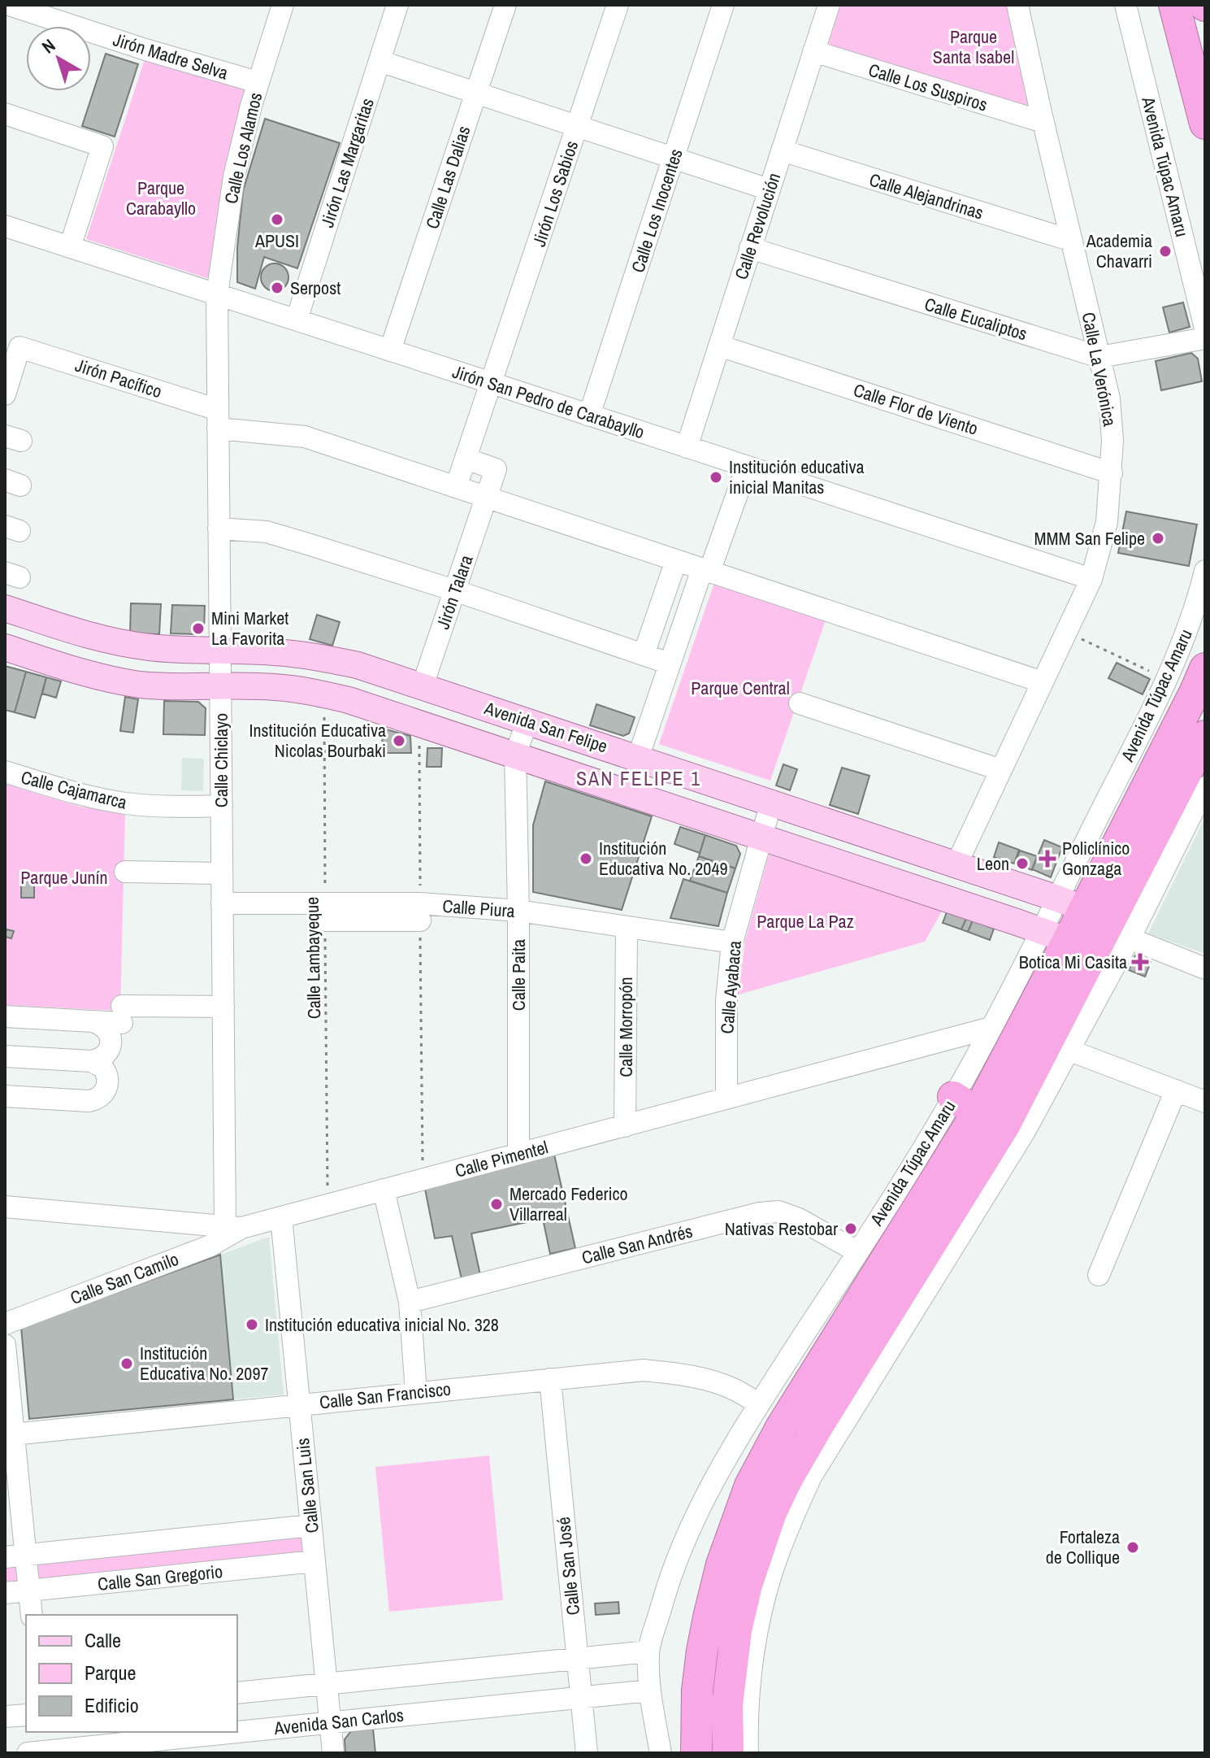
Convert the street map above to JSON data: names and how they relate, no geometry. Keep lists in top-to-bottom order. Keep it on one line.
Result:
{"streets":{"highway":["Avenida Túpac Amaru"],"main road":["Avenida San Felipe"],"street":["Jirón Madre Selva","Calle Los Suspiros","Calle Los Alamos","Jirón Las Margaritas","Calle Las Dalias","Jirón Los Sabios","Calle Alejandrinas","Calle Los Inocentes","Calle Revolución","Calle Eucaliptos","Calle La Verónica","Jirón Pacífico","Jirón San Pedro de Carabayllo","Calle Flor de Viento","Jirón Talara","Calle Chiclayo","Calle Cajamarca","Calle Piura","Calle Paita","Calle Ayabaca","Calle Morropón","Calle Pimentel","Calle San Andrés","Calle San Camilo","Calle San Francisco","Calle San Luis","Calle San José","Calle San Gregorio","Avenida San Carlos"],"path":["Calle Lambayeque"]},"crossings":[["Jirón Madre Selva","Calle Los Alamos"],["Calle Los Suspiros","Calle Revolución"],["Calle Los Suspiros","Calle La Verónica"],["Calle Los Alamos","Jirón San Pedro de Carabayllo"],["Calle Los Alamos","Calle Chiclayo"],["Jirón Las Margaritas","Jirón San Pedro de Carabayllo"],["Avenida Túpac Amaru","Avenida San Felipe"],["Avenida Túpac Amaru","Calle Pimentel"],["Avenida Túpac Amaru","Calle San Andrés"],["Avenida Túpac Amaru","Calle San Francisco"],["Avenida Túpac Amaru","Avenida San Carlos"],["Calle Las Dalias","Jirón San Pedro de Carabayllo"],["Jirón Los Sabios","Jirón Pacífico"],["Jirón Los Sabios","Jirón San Pedro de Carabayllo"],["Jirón Los Sabios","Jirón Talara"],["Calle Alejandrinas","Calle Revolución"],["Calle Alejandrinas","Calle La Verónica"],["Calle Los Inocentes","Jirón San Pedro de Carabayllo"],["Calle Revolución","Calle Eucaliptos"],["Calle Revolución","Jirón San Pedro de Carabayllo"],["Calle Revolución","Calle Flor de Viento"],["Calle Eucaliptos","Calle La Verónica"],["Calle La Verónica","Jirón Pacífico"],["Calle La Verónica","Jirón San Pedro de Carabayllo"],["Calle La Verónica","Calle Flor de Viento"],["Calle La Verónica","Avenida San Felipe"],["Jirón Pacífico","Jirón Talara"],["Jirón Pacífico","Calle Chiclayo"],["Jirón San Pedro de Carabayllo","Calle Chiclayo"],["Jirón Talara","Avenida San Felipe"],["Avenida San Felipe","Calle Chiclayo"],["Avenida San Felipe","Calle Paita"],["Avenida San Felipe","Calle Ayabaca"],["Calle Chiclayo","Calle Cajamarca"],["Calle Chiclayo","Calle Piura"],["Calle Chiclayo","Calle Pimentel"],["Calle Chiclayo","Calle San Camilo"],["Calle Piura","Calle Lambayeque"],["Calle Piura","Calle Paita"],["Calle Piura","Calle Ayabaca"],["Calle Piura","Calle Morropón"],["Calle Lambayeque","Calle Pimentel"],["Calle Paita","Calle Pimentel"],["Calle Ayabaca","Calle Pimentel"],["Calle Morropón","Calle Pimentel"],["Calle Pimentel","Calle San Camilo"],["Calle Pimentel","Calle San Luis"],["Calle San Francisco","Calle San Luis"],["Calle San Francisco","Calle San José"],["Calle San Luis","Calle San Gregorio"],["Calle San Luis","Avenida San Carlos"],["Calle San José","Avenida San Carlos"]],"districts":["SAN FELIPE 1"],"parks":["Parque Santa Isabel","Parque Carabayllo","Parque Central","Parque Junín","Parque La Paz"],"places":{"other":["APUSI","Academia Chavarri","Serpost","Institución educativa inicial Manitas","MMM San Felipe","Mini Market La Favorita","Institución Educativa Nicolas Bourbaki","Institución Educativa No. 2049","Leon","Mercado Federico Villarreal","Nativas Restobar","Institución educativa inicial No. 328","Institución Educativa No. 2097","Fortaleza de Collique"],"health":["Policlínico Gonzaga","Botica Mi Casita"]},"legend":["Calle","Parque","Edificio"],"north":"top left"}
